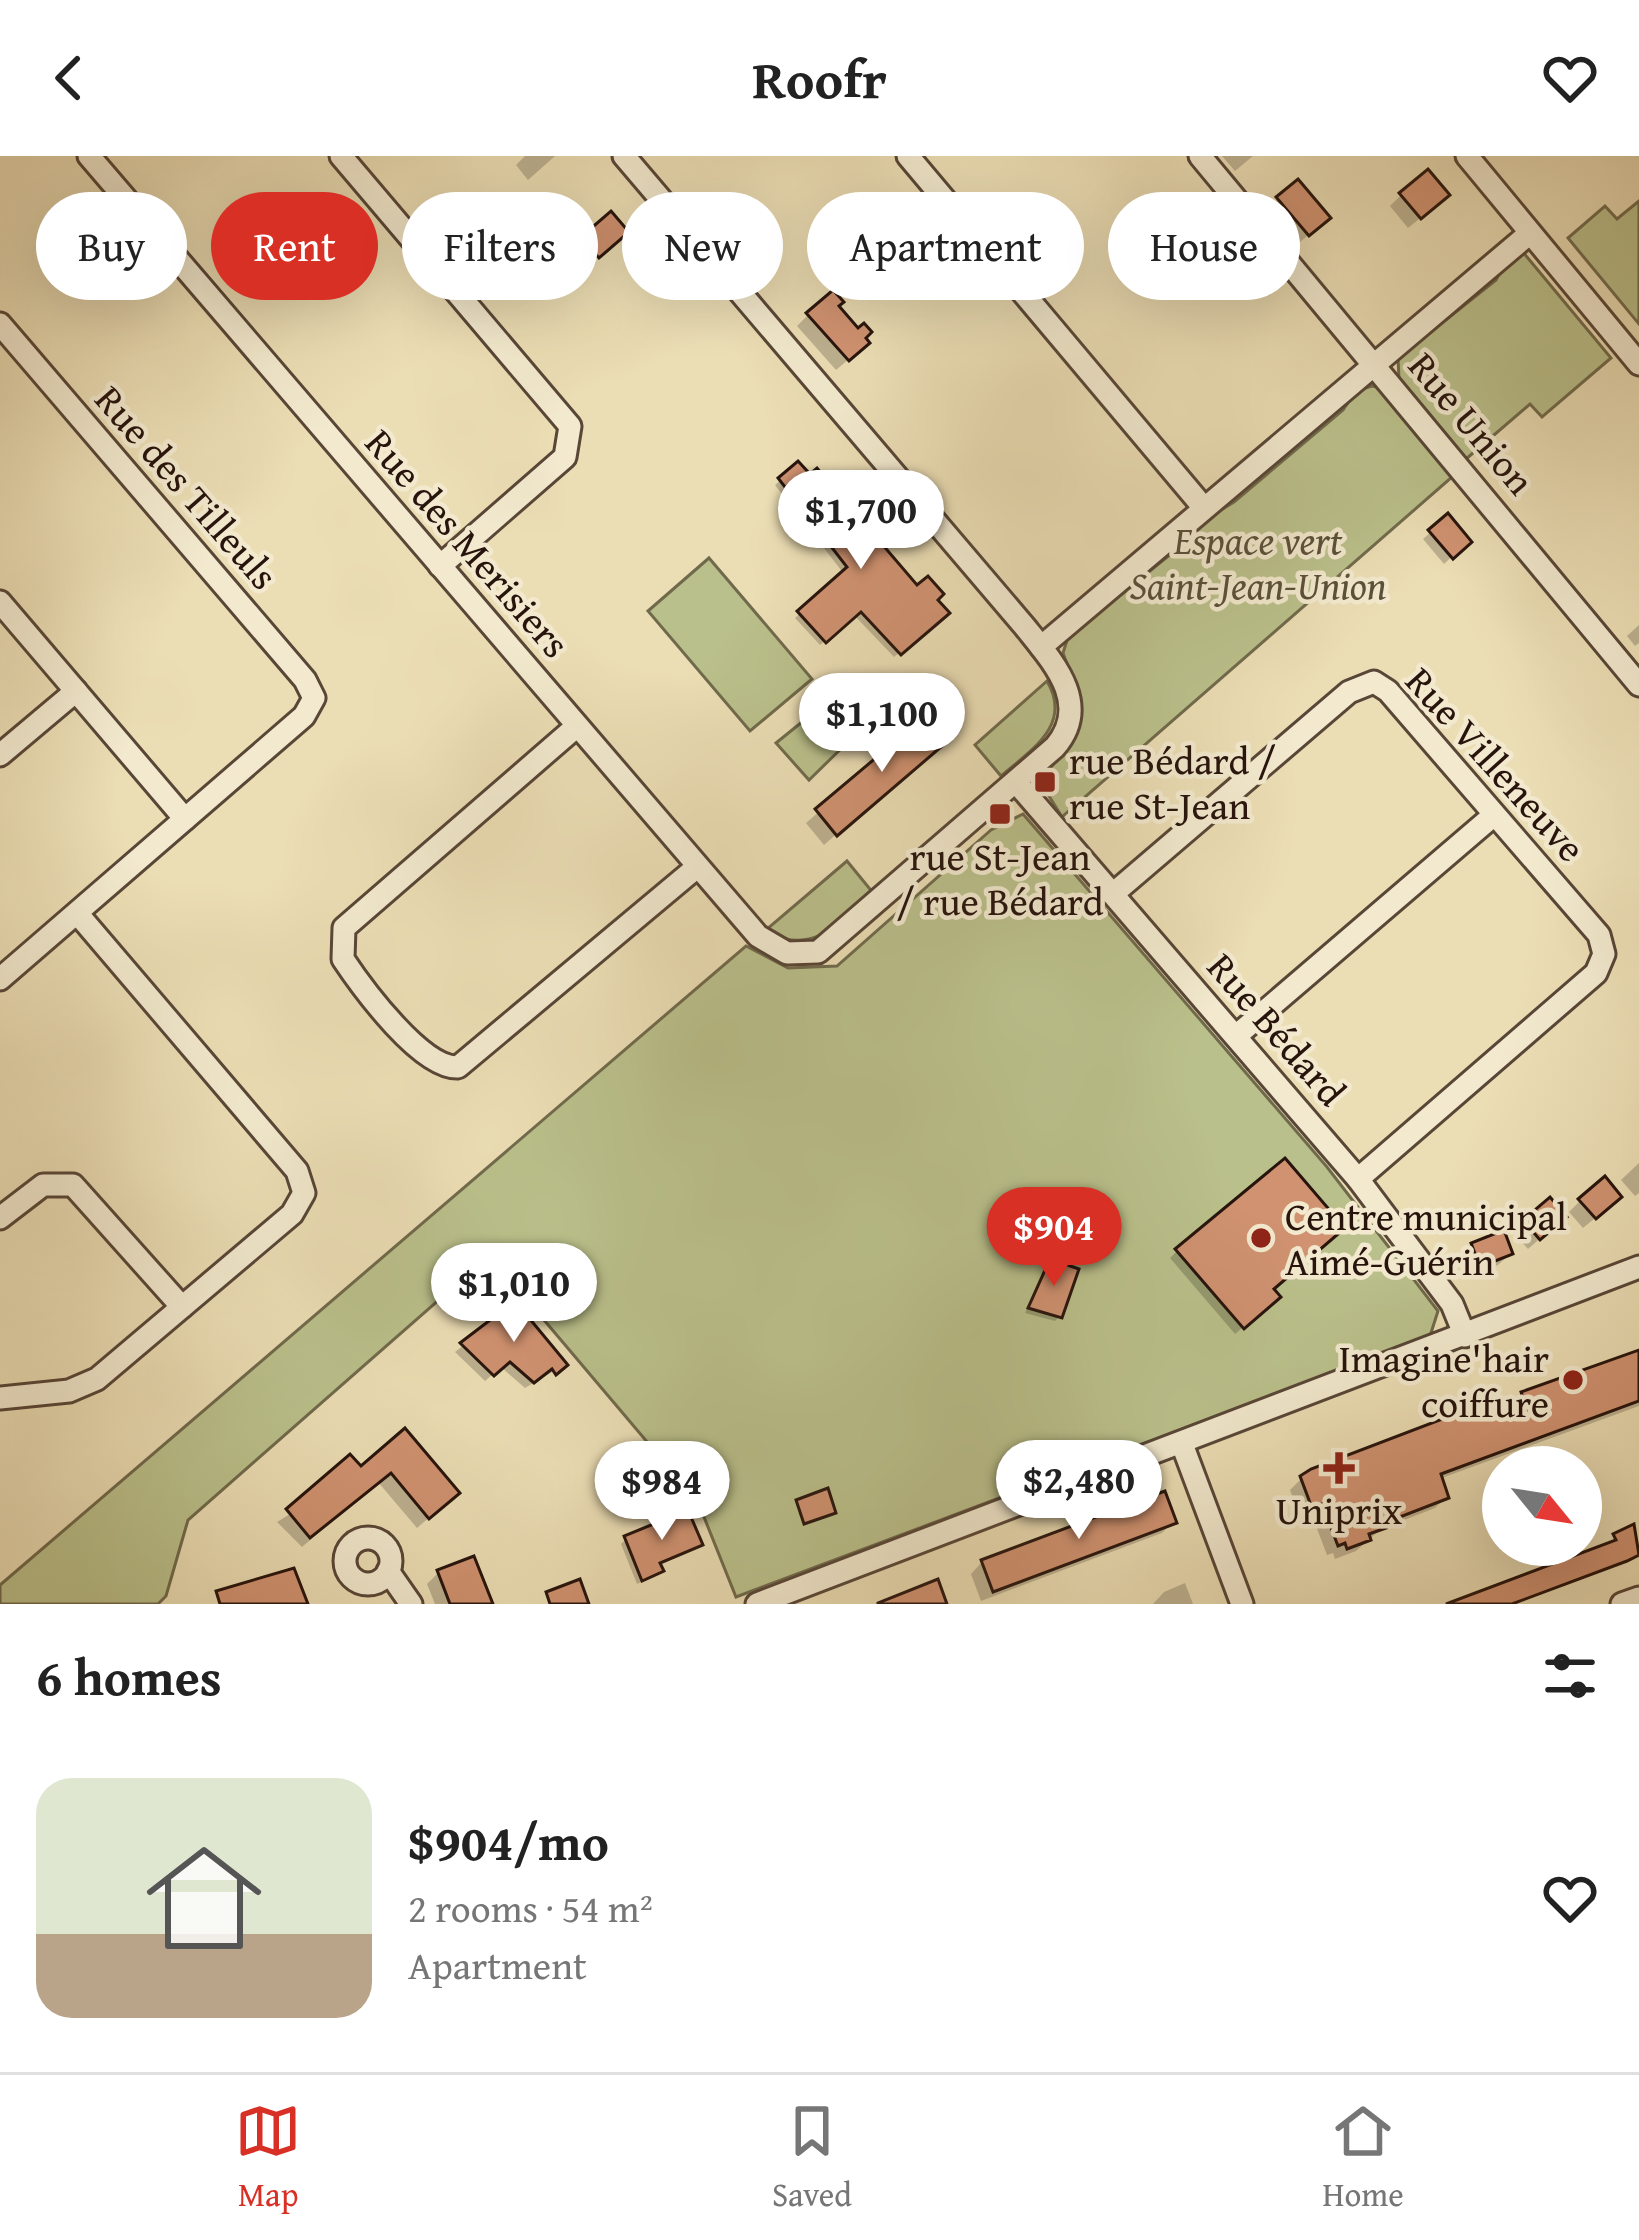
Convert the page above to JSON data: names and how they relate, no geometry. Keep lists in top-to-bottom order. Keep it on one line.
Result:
{"streets":{"street":["Rue Union","Rue des Tilleuls","Rue des Merisiers","Rue Villeneuve","Rue Bédard"]},"crossings":[["Rue des Merisiers","Rue Bédard"],["Rue Villeneuve","Rue Bédard"]],"parks":["Espace vert Saint-Jean-Union"],"places":{"transit":["rue Bédard / rue St-Jean","rue St-Jean / rue Bédard"],"other":["Centre municipal Aimé-Guérin","Imagine'hair coiffure"],"health":["Uniprix"]},"north":"bottom right","page":{"header":"Roofr","chip":["Buy","Rent","Filters","New","Apartment","House"],"price":["$1,700","$1,100","$904","$1,010","$2,480","$984"],"heading":"6 homes","list":[{"name":"$904/mo","note":"2 rooms · 54 m² · Apartment"}],"tabs":["Map","Saved","Home"]}}
